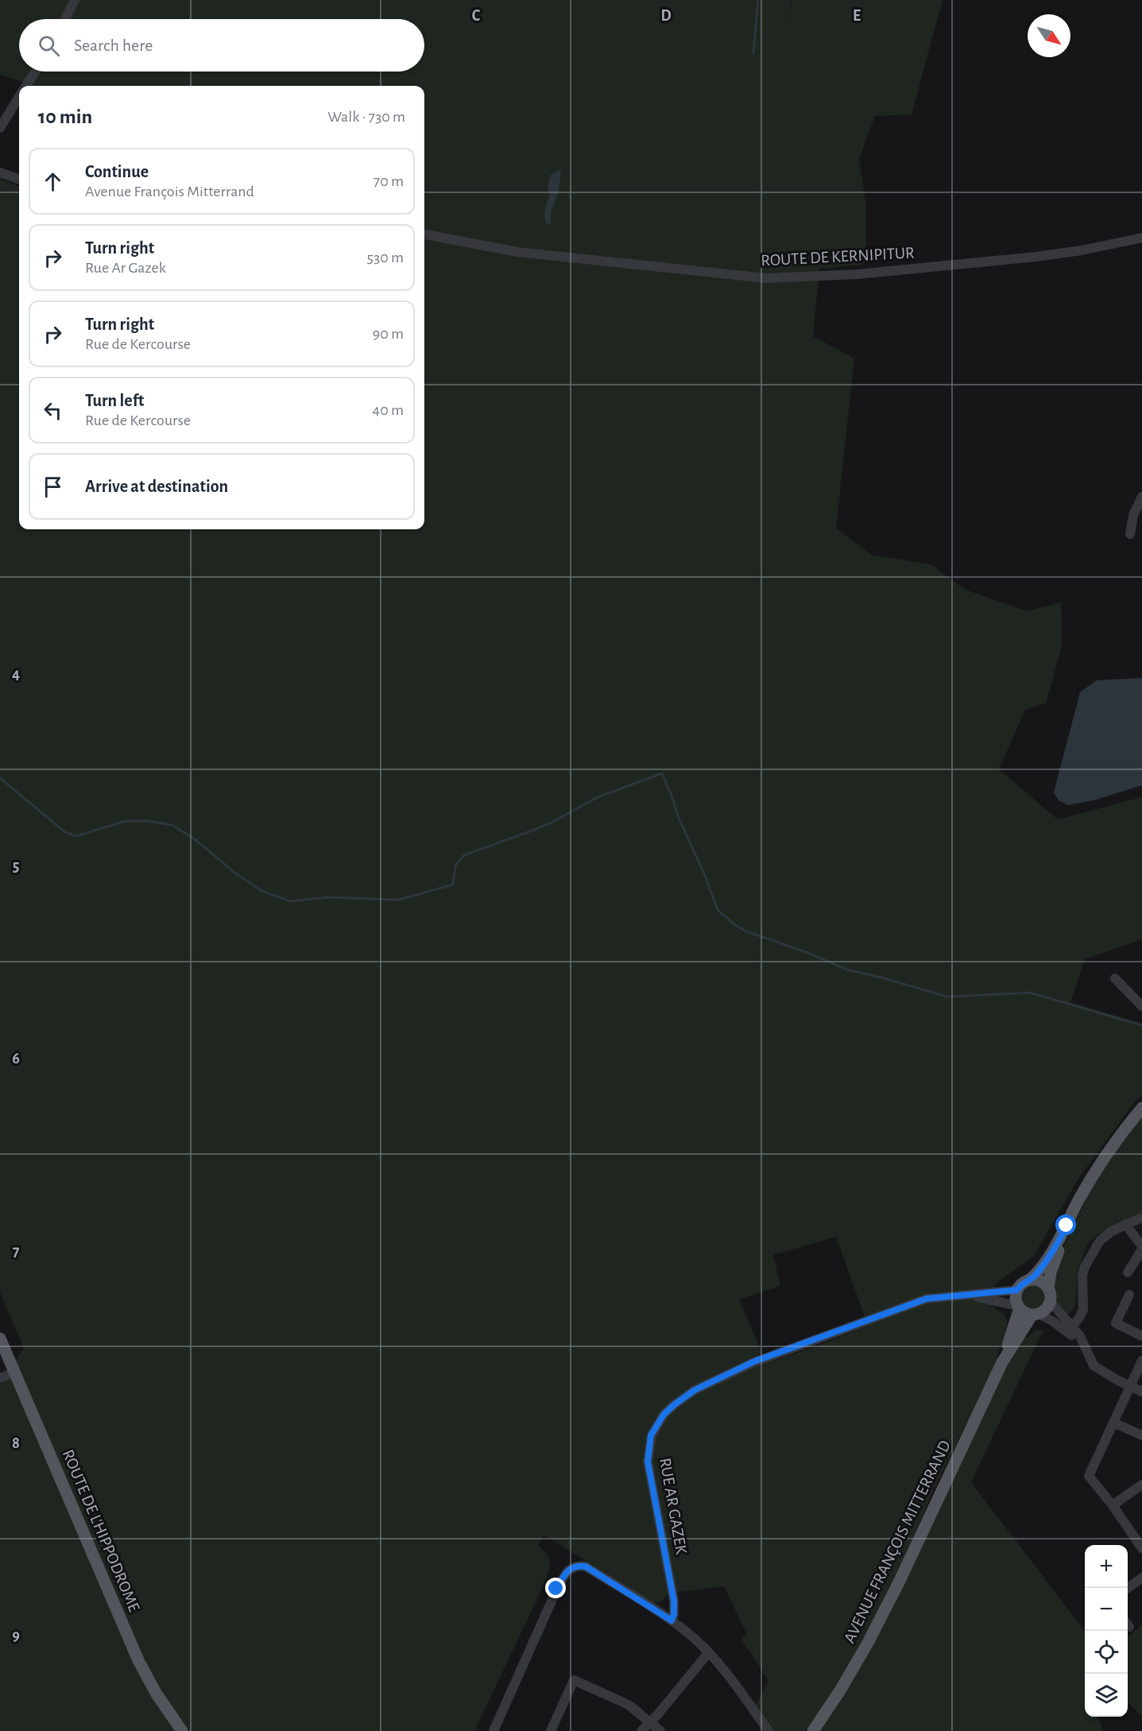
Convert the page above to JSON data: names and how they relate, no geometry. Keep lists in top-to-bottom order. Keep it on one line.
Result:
{"streets":{"main road":["ROUTE DE L'HIPPODROME","AVENUE FRANÇOIS MITTERRAND"],"street":["ROUTE DE KERNIPITUR","RUE AR GAZEK"]},"crossings":[["RUE AR GAZEK","AVENUE FRANÇOIS MITTERRAND"]],"north":"bottom right","page":{"search":"Search here","heading":["10 min","Walk · 730 m"],"list":[["Continue","Avenue François Mitterrand","70 m"],["Turn right","Rue Ar Gazek","530 m"],["Turn right","Rue de Kercourse","90 m"],["Turn left","Rue de Kercourse","40 m"],"Arrive at destination"],"map_buttons":["+","−"]},"grid":{"columns":["C","D","E"],"rows":["4","5","6","7","8","9"]}}
